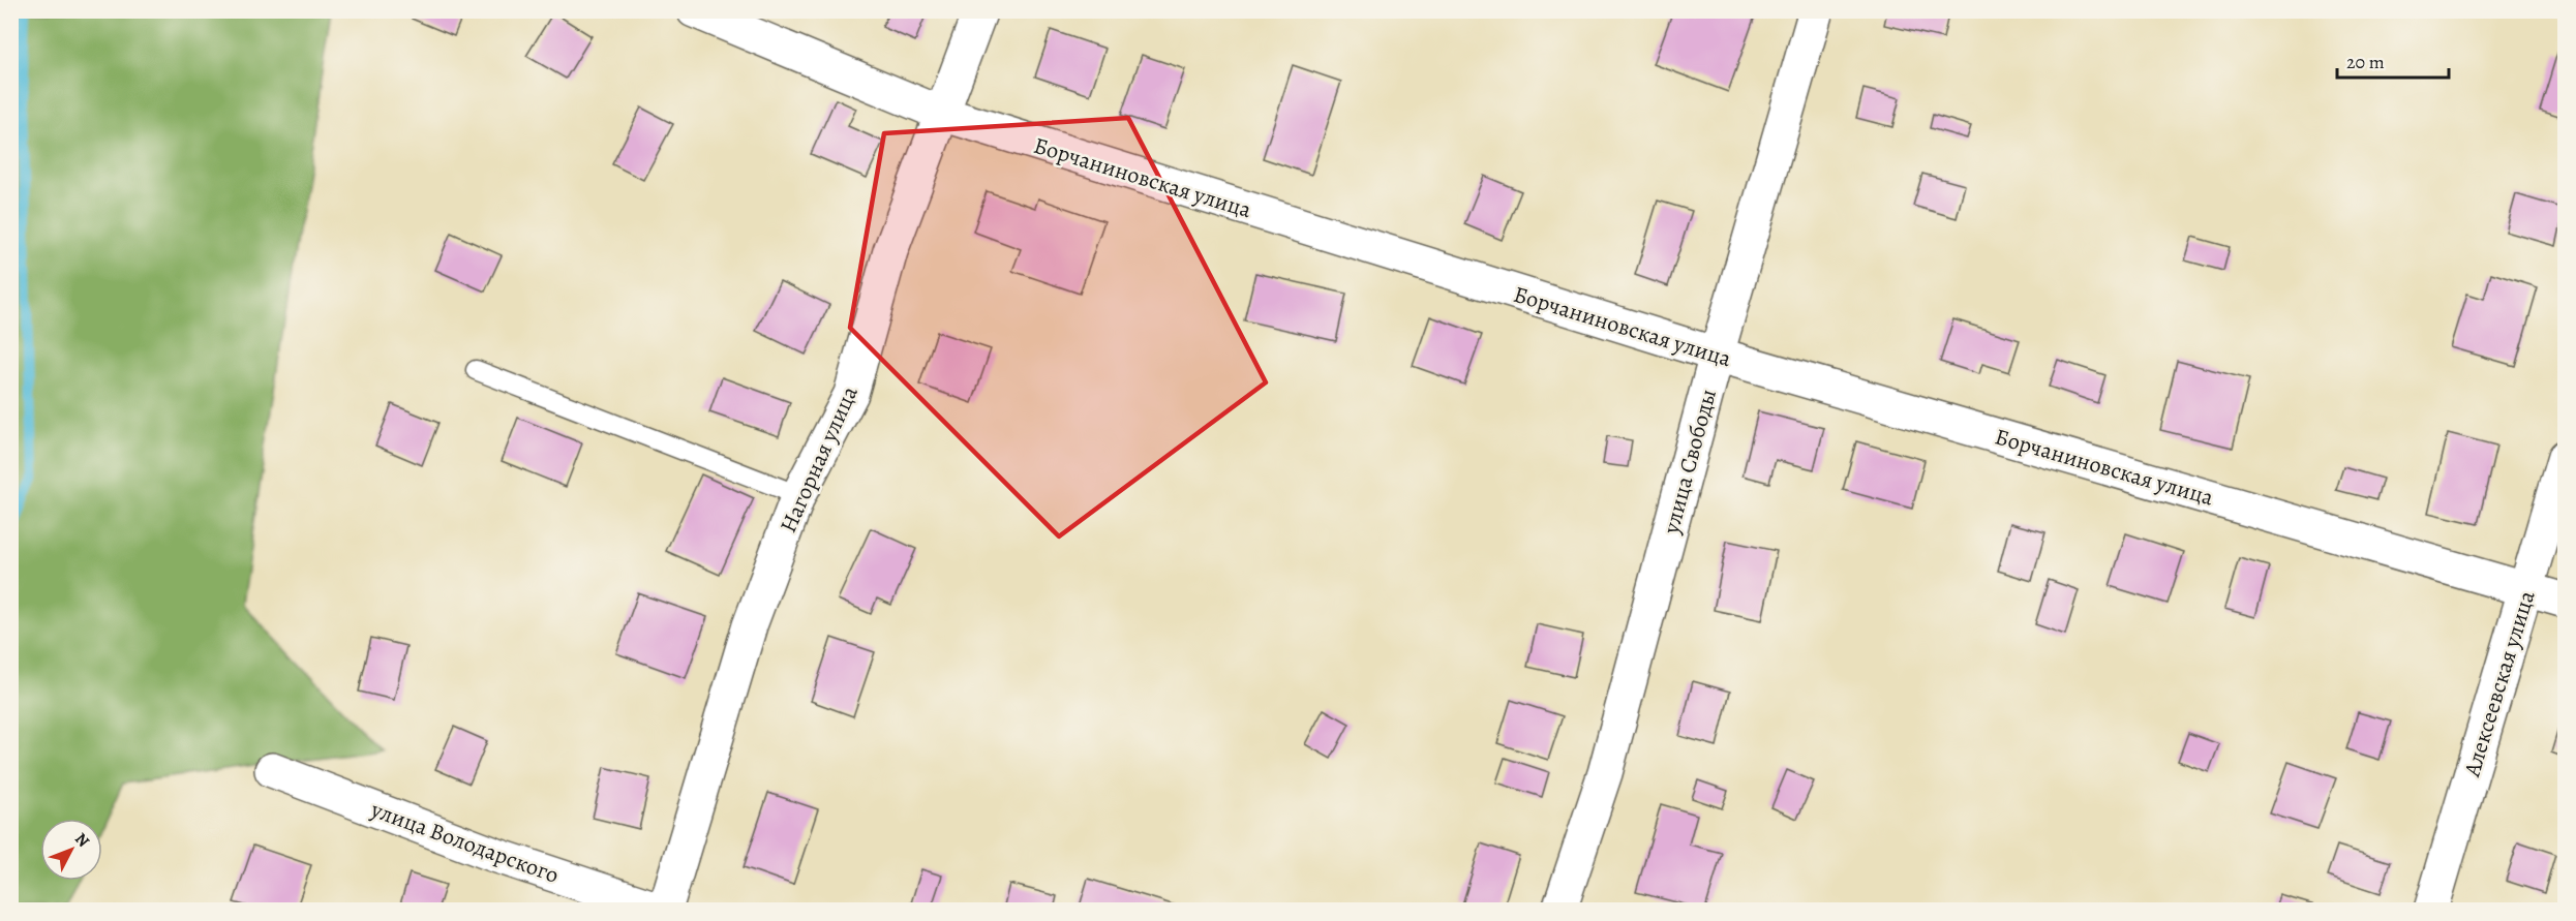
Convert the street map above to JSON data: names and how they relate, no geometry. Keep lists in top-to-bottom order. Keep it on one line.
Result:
{"streets":{"street":["Борчаниновская улица","Нагорная улица","улица Свободы","Алексеевская улица","улица Володарского"]},"crossings":[["Борчаниновская улица","Нагорная улица"],["Борчаниновская улица","улица Свободы"],["Борчаниновская улица","Алексеевская улица"]],"scale_bar":"20 m","north":"top right"}
